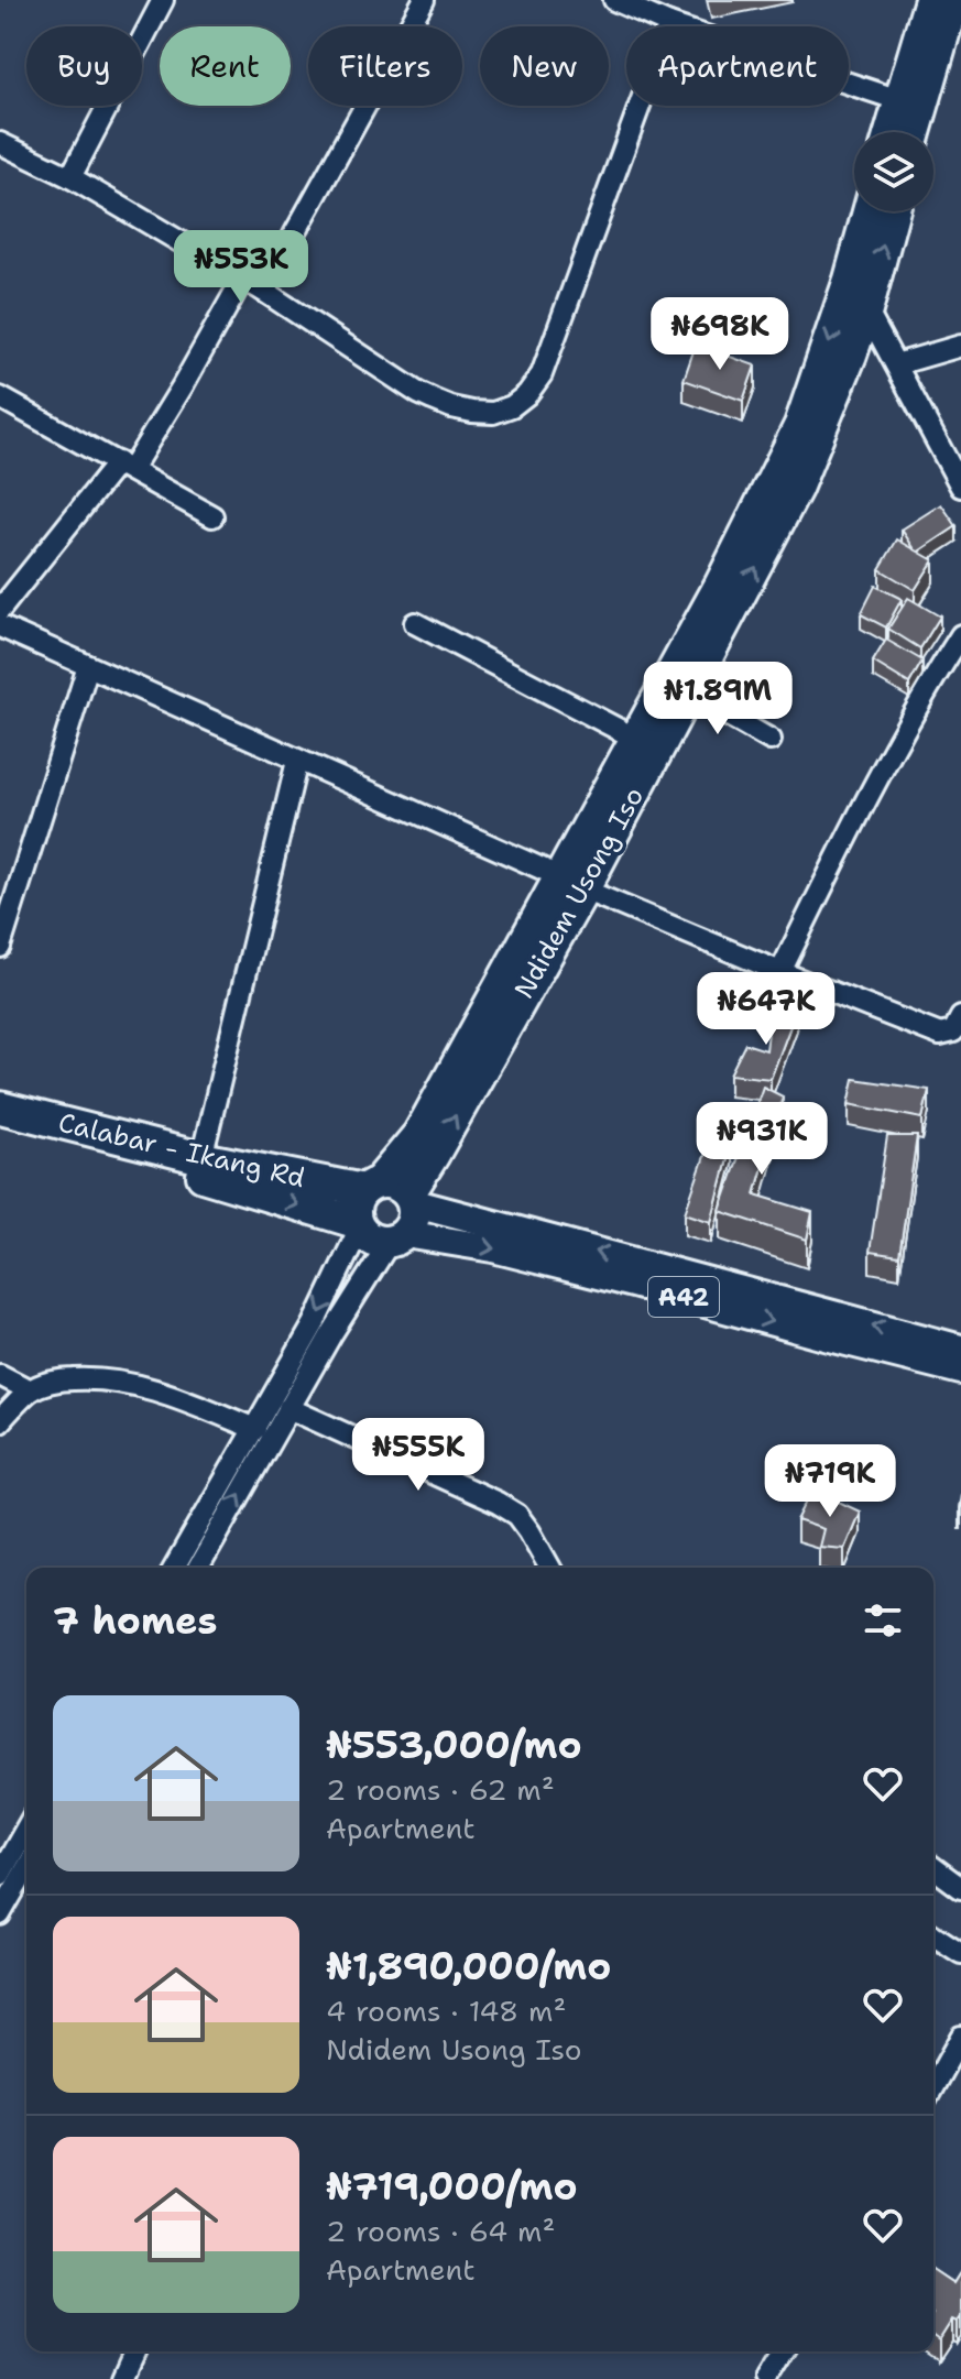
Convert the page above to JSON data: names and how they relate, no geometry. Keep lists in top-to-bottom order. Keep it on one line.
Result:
{"streets":{"highway":["Ndidem Usong Iso","Calabar - Ikang Rd"],"main road":["A42"]},"crossings":[["Ndidem Usong Iso","Calabar - Ikang Rd"],["Ndidem Usong Iso","A42"],["Calabar - Ikang Rd","A42"]],"page":{"chip":["Buy","Rent","Filters","New","Apartment"],"price":["₦553K","₦698K","₦1.89M","₦647K","₦931K","₦555K","₦719K"],"heading":"7 homes","list":[{"name":"₦553,000/mo","note":"2 rooms · 62 m² · Apartment"},{"name":"₦1,890,000/mo","note":"4 rooms · 148 m² · Ndidem Usong Iso"},{"name":"₦719,000/mo","note":"2 rooms · 64 m² · Apartment"}]}}
